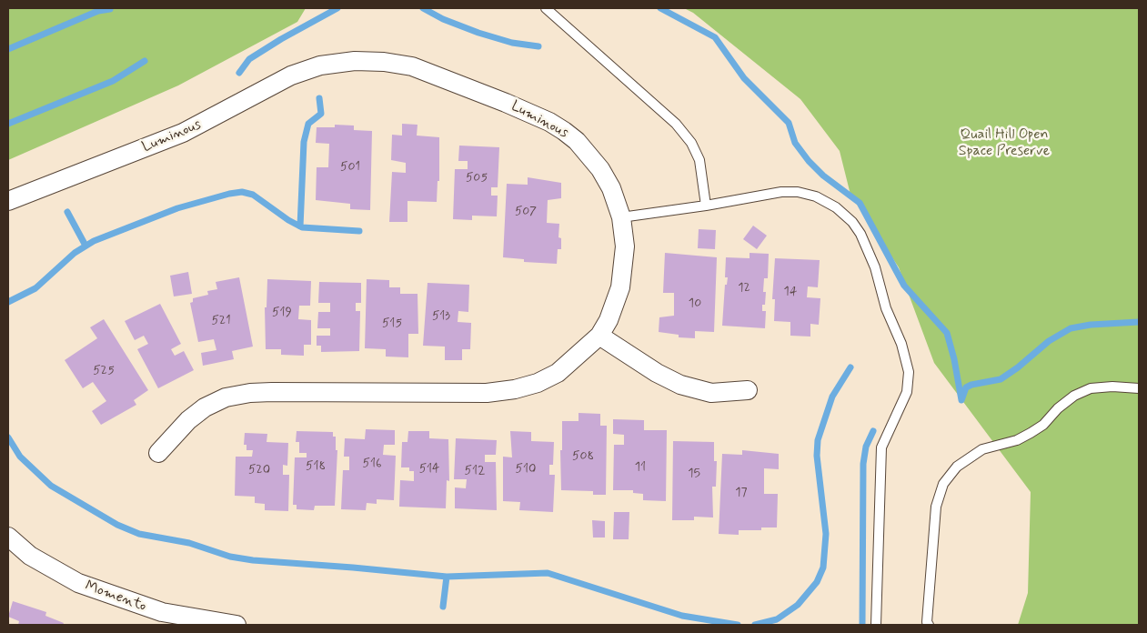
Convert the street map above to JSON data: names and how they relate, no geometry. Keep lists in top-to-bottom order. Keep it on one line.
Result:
{"streets":{"street":["Luminous","Momento"]},"parks":["Quail Hill Open Space Preserve"],"house_numbers":["501","505","507","12","14","10","519","513","521","515","525","508","516","518","11","514","510","520","512","15","17"]}
